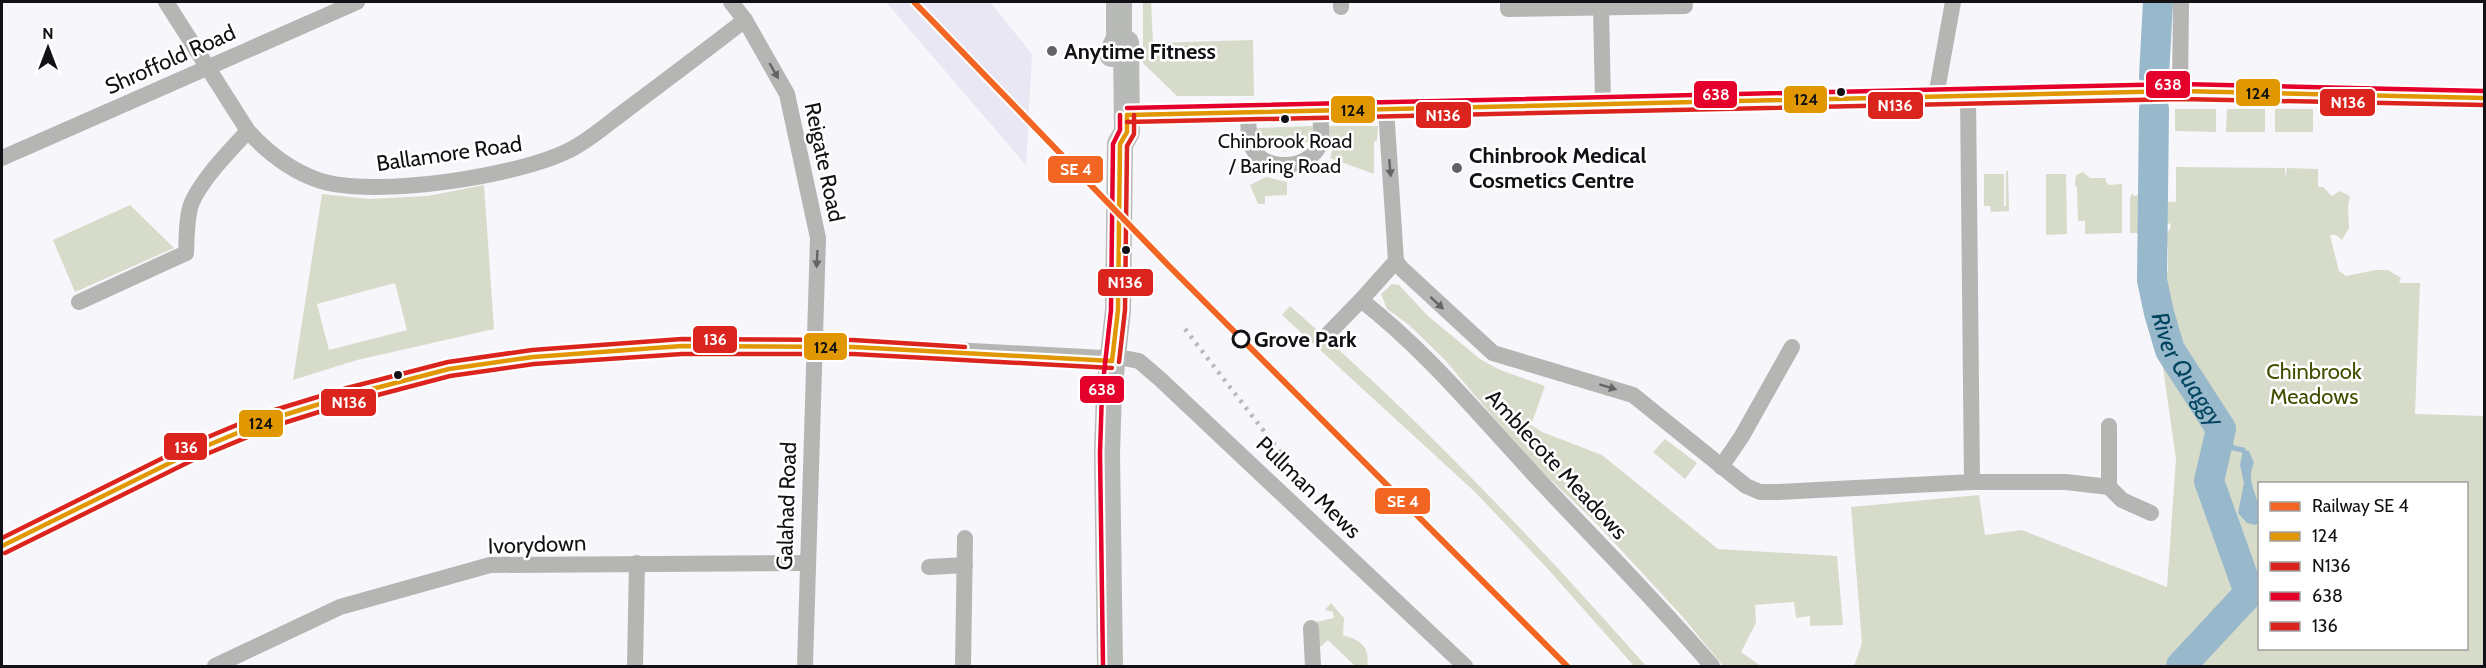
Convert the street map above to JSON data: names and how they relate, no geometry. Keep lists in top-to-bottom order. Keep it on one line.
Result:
{"streets":{"street":["Shroffold Road","Ballamore Road","Reigate Road","Amblecote Meadows","Pullman Mews","Galahad Road","Ivorydown"]},"crossings":[["Shroffold Road","Ballamore Road"],["Ballamore Road","Reigate Road"],["Reigate Road","Galahad Road"],["Galahad Road","Ivorydown"]],"one_way":["Reigate Road"],"water":["River Quaggy"],"parks":["Chinbrook Meadows"],"places":["Anytime Fitness","Chinbrook Road / Baring Road","Chinbrook Medical Cosmetics Centre","Grove Park"],"lines":["transit line 638","transit line 124","transit line N136","transit line 136"],"legend":["Railway SE 4","124","N136","638","136"],"north":"top"}
